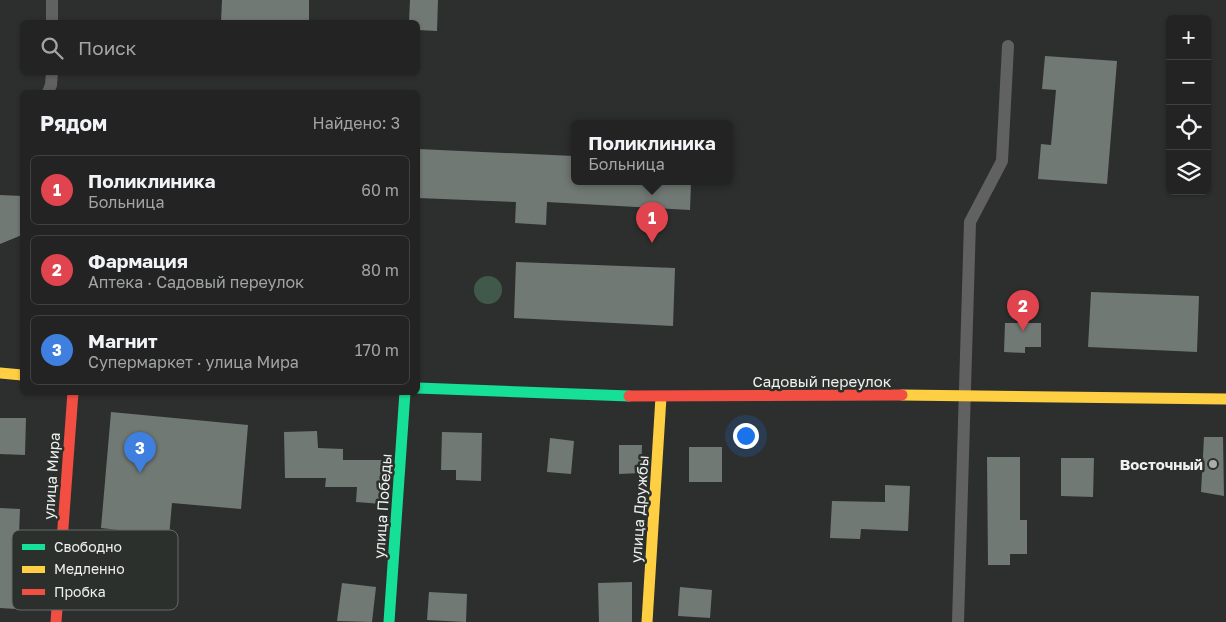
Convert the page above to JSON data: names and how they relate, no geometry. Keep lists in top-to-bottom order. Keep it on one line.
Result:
{"streets":{"street":["Садовый переулок","улица Мира","улица Победы","улица Дружбы"]},"crossings":[["Садовый переулок","улица Дружбы"]],"places":["Восточный"],"legend":["Свободно","Медленно","Пробка"],"page":{"map_buttons":["+","−"],"search":"Поиск","heading":["Рядом","Найдено: 3"],"popup":["Поликлиника","Больница"],"list":[{"mark":"1","name":"Поликлиника","note":"Больница","value":"60 m"},{"mark":"2","name":"Фармация","note":"Аптека · Садовый переулок","value":"80 m"},{"mark":"3","name":"Магнит","note":"Супермаркет · улица Мира","value":"170 m"}],"pins":["1","2","3"]}}
